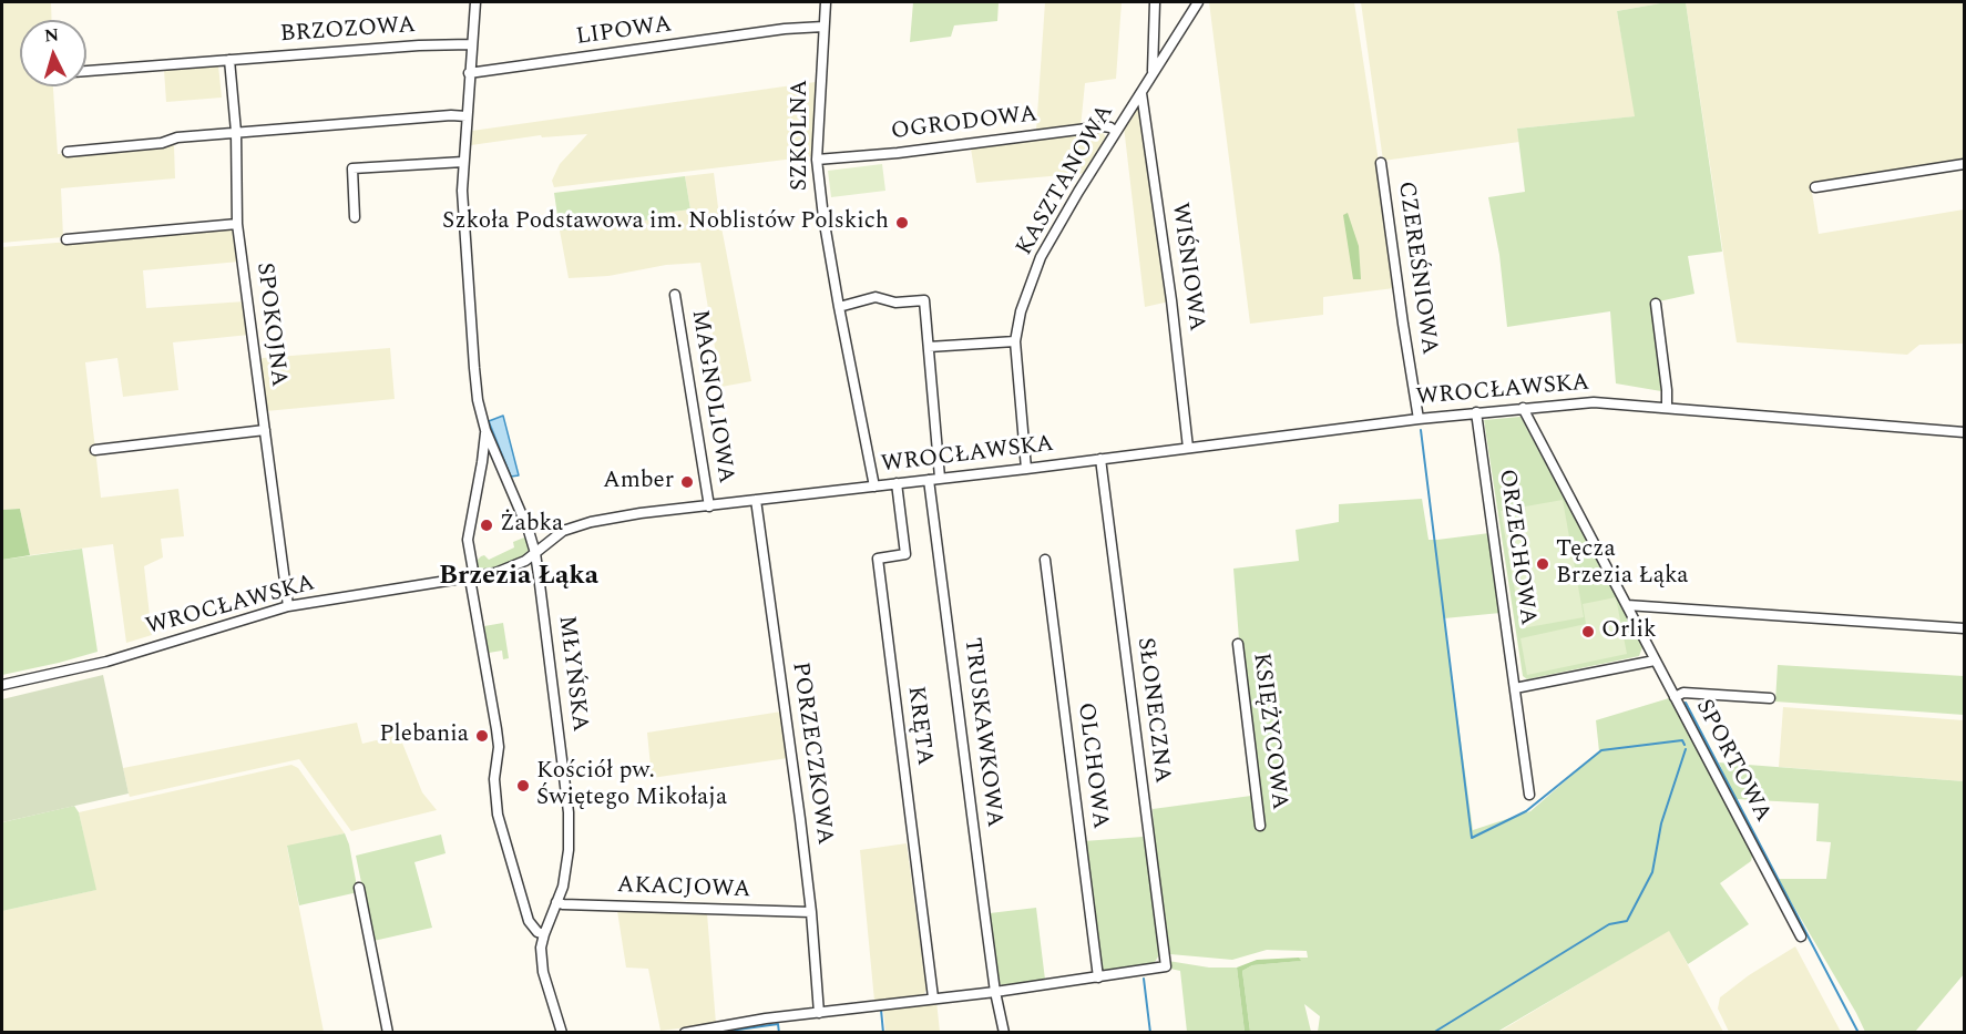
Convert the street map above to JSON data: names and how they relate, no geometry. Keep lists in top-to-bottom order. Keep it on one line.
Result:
{"streets":{"street":["BRZOZOWA","LIPOWA","OGRODOWA","SZKOLNA","KASZTANOWA","WIŚNIOWA","CZEREŚNIOWA","SPOKOJNA","WROCŁAWSKA","MAGNOLIOWA","ORZECHOWA","MŁYŃSKA","SŁONECZNA","KRĘTA","KSIĘŻYCOWA","TRUSKAWKOWA","PORZECZKOWA","SPORTOWA","OLCHOWA","AKACJOWA"]},"crossings":[["BRZOZOWA","SPOKOJNA"],["LIPOWA","SZKOLNA"],["OGRODOWA","SZKOLNA"],["OGRODOWA","KASZTANOWA"],["SZKOLNA","WROCŁAWSKA"],["KASZTANOWA","WIŚNIOWA"],["KASZTANOWA","WROCŁAWSKA"],["WIŚNIOWA","WROCŁAWSKA"],["CZEREŚNIOWA","WROCŁAWSKA"],["SPOKOJNA","WROCŁAWSKA"],["WROCŁAWSKA","MAGNOLIOWA"],["WROCŁAWSKA","ORZECHOWA"],["WROCŁAWSKA","MŁYŃSKA"],["WROCŁAWSKA","SŁONECZNA"],["WROCŁAWSKA","KRĘTA"],["WROCŁAWSKA","TRUSKAWKOWA"],["WROCŁAWSKA","PORZECZKOWA"],["WROCŁAWSKA","SPORTOWA"],["MŁYŃSKA","AKACJOWA"],["SŁONECZNA","OLCHOWA"],["PORZECZKOWA","AKACJOWA"]],"districts":["Brzezia Łąka"],"places":["Szkoła Podstawowa im. Noblistów Polskich","Amber","Żabka","Tęcza Brzezia Łąka","Orlik","Plebania","Kościół pw. Świętego Mikołaja"],"north":"top"}
